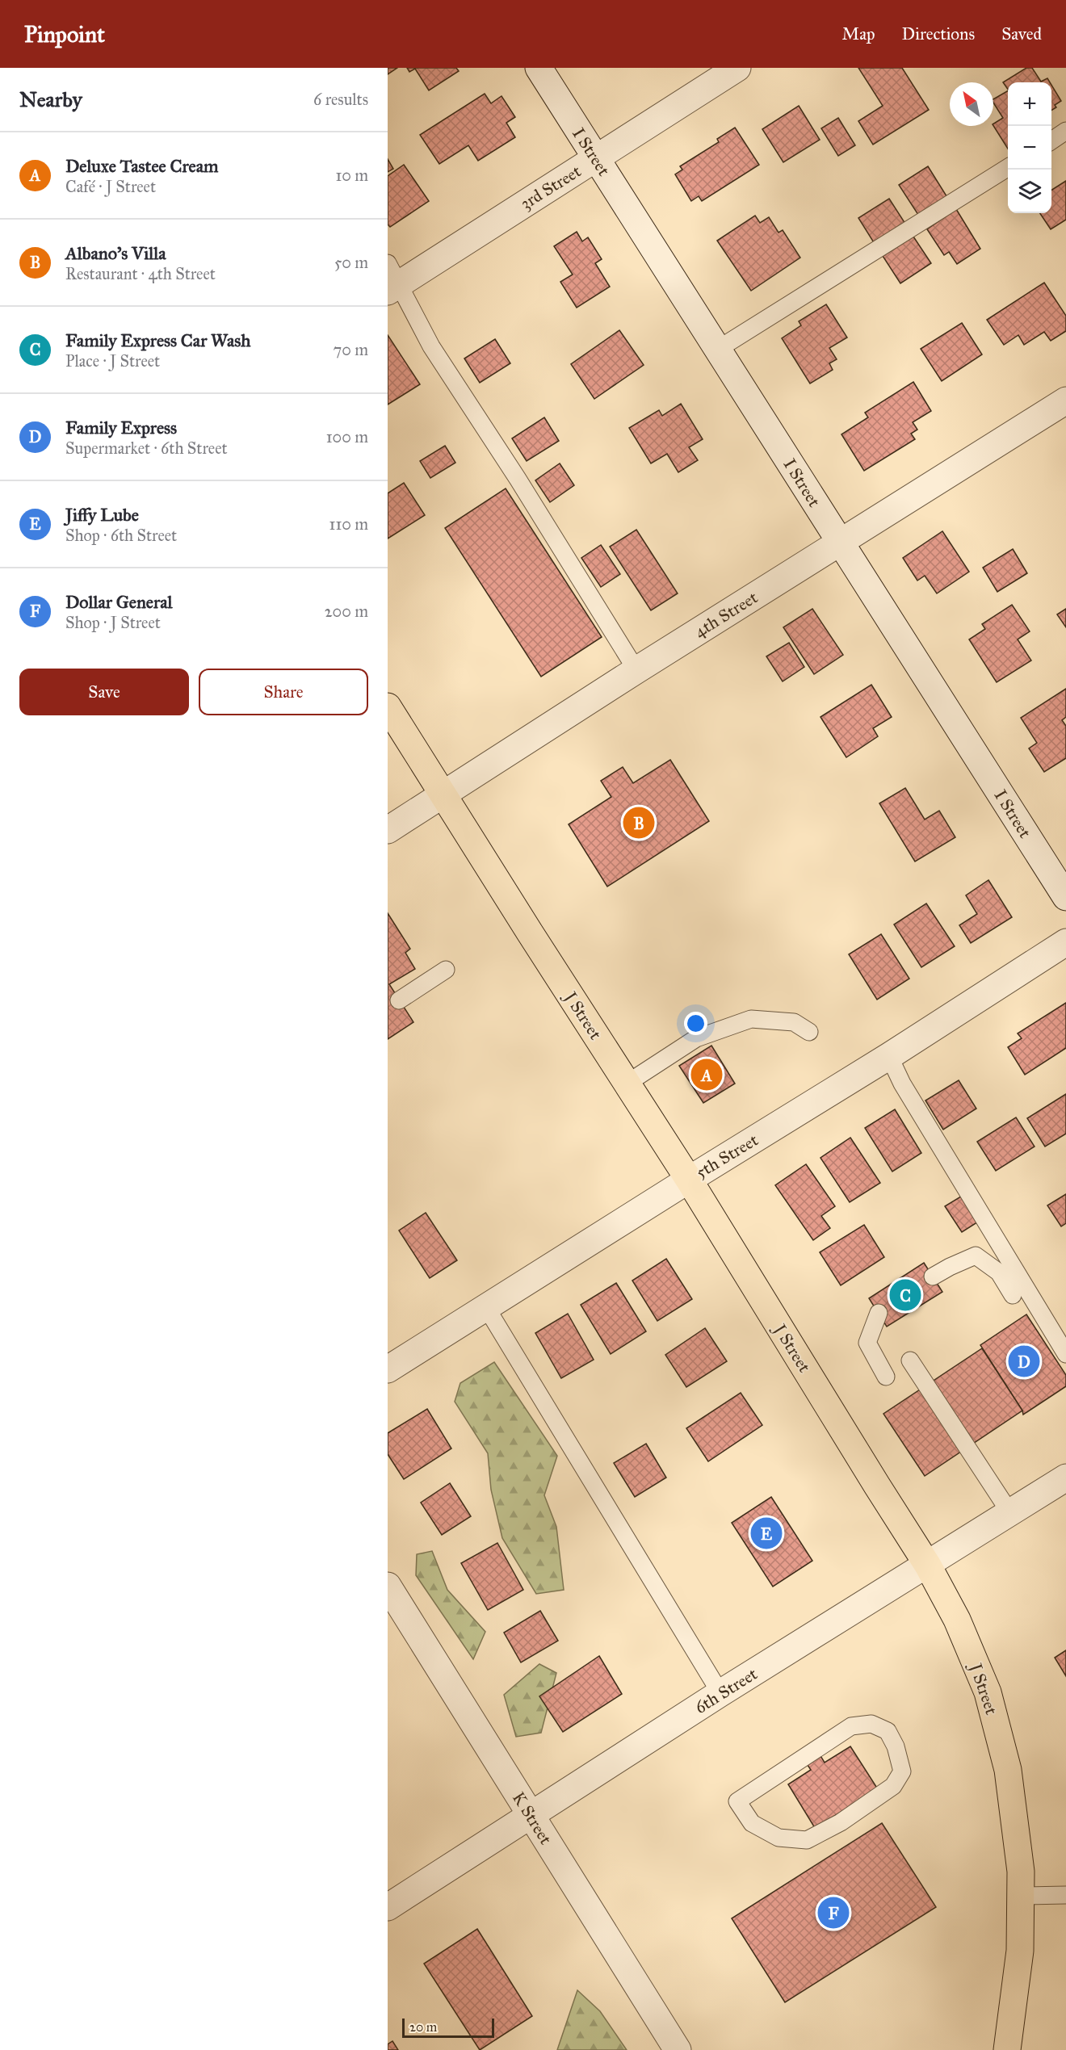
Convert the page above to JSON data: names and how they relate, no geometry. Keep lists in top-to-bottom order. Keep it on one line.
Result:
{"streets":{"main road":["J Street"],"street":["I Street","3rd Street","4th Street","5th Street","6th Street","K Street"]},"crossings":[["I Street","3rd Street"],["I Street","4th Street"],["4th Street","J Street"],["J Street","5th Street"],["J Street","6th Street"],["6th Street","K Street"]],"scale_bar":"20 m","north":"top left","page":{"header":"Pinpoint","nav":["Map","Directions","Saved"],"heading":["Nearby","6 results"],"map_buttons":["+","−"],"list":[{"mark":"A","name":"Deluxe Tastee Cream","note":"Café · J Street","value":"10 m"},{"mark":"B","name":"Albano's Villa","note":"Restaurant · 4th Street","value":"50 m"},{"mark":"C","name":"Family Express Car Wash","note":"Place · J Street","value":"70 m"},{"mark":"D","name":"Family Express","note":"Supermarket · 6th Street","value":"100 m"},{"mark":"E","name":"Jiffy Lube","note":"Shop · 6th Street","value":"110 m"},{"mark":"F","name":"Dollar General","note":"Shop · J Street","value":"200 m"}],"buttons":["Save","Share"],"pins":["B","A","C","D","E","F"],"scale":"20 m"}}
